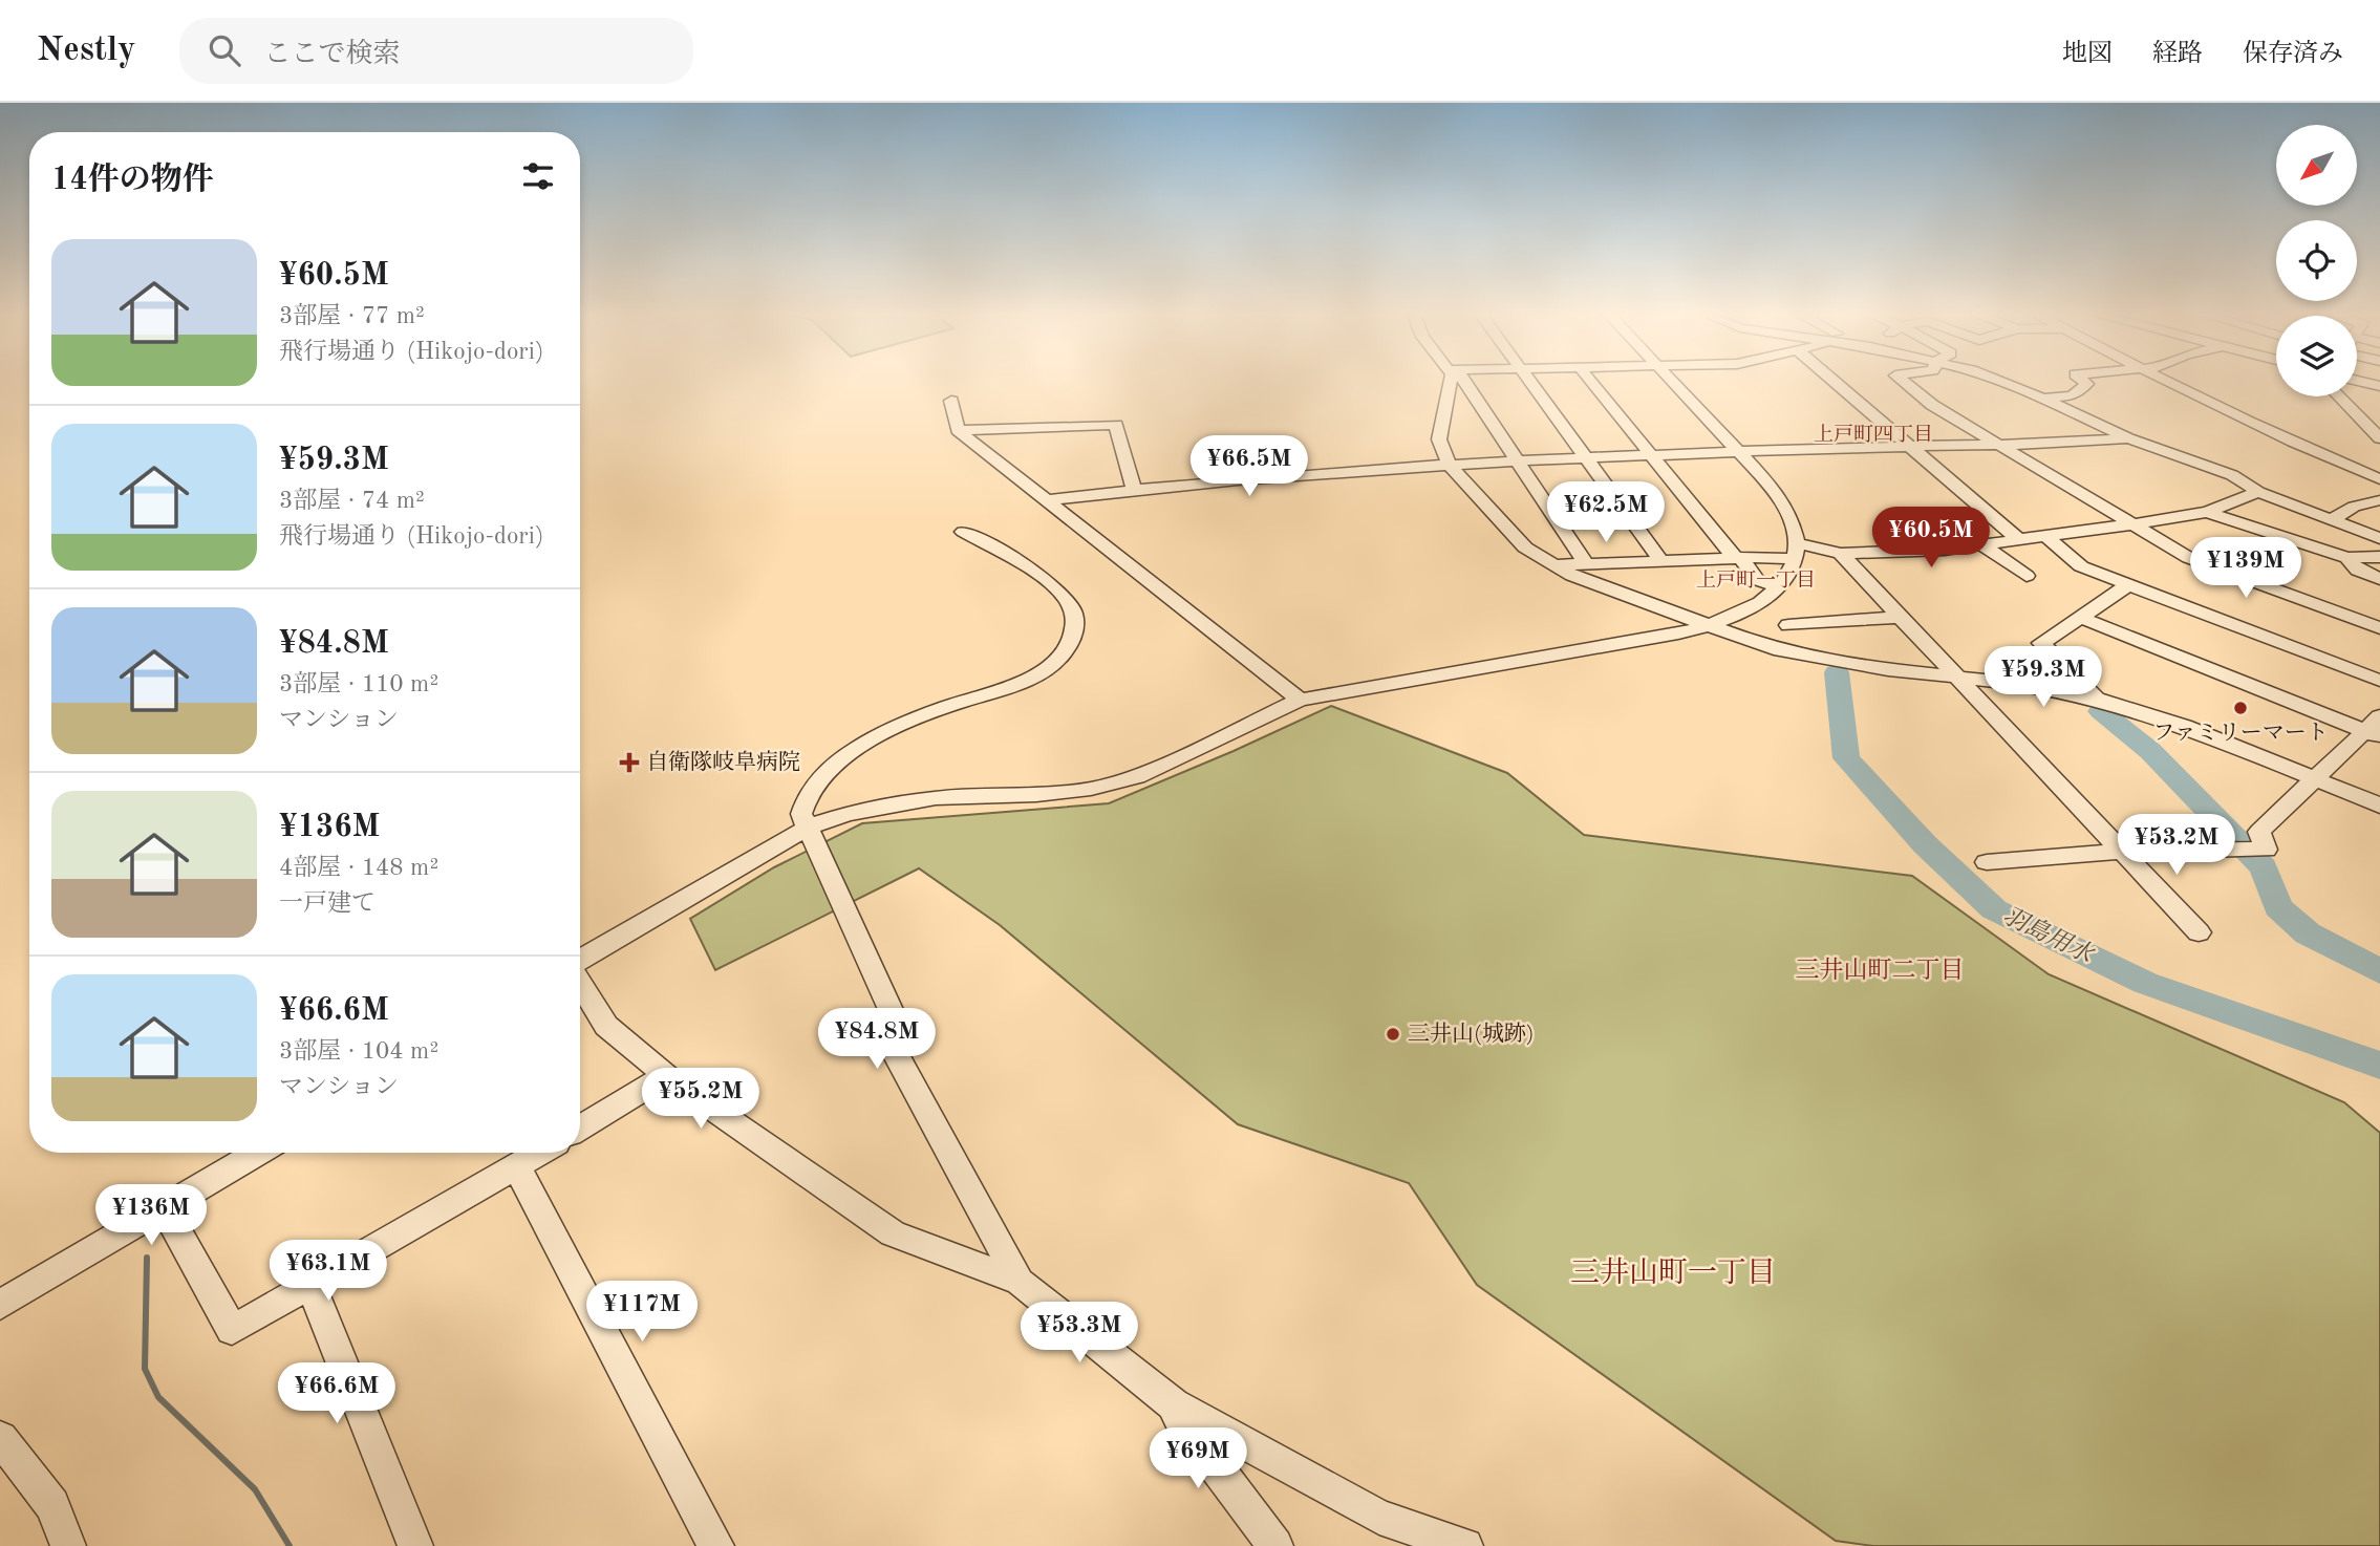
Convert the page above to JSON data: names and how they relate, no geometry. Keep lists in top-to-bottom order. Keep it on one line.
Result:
{"districts":["上戸町四丁目","上戸町一丁目","三井山町二丁目","三井山町一丁目"],"water":["羽島用水"],"places":{"other":["ファミリーマート","三井山(城跡)"],"health":["自衛隊岐阜病院"]},"north":"bottom left","page":{"header":"Nestly","search":"ここで検索","nav":["地図","経路","保存済み"],"heading":"14件の物件","list":[{"name":"¥60.5M","note":"3部屋 · 77 m² · 飛行場通り (Hikojo-dori)"},{"name":"¥59.3M","note":"3部屋 · 74 m² · 飛行場通り (Hikojo-dori)"},{"name":"¥84.8M","note":"3部屋 · 110 m² · マンション"},{"name":"¥136M","note":"4部屋 · 148 m² · 一戸建て"},{"name":"¥66.6M","note":"3部屋 · 104 m² · マンション"}],"price":["¥66.5M","¥62.5M","¥60.5M","¥139M","¥59.3M","¥53.2M","¥84.8M","¥55.2M","¥136M","¥63.1M","¥117M","¥53.3M","¥66.6M","¥69M"]}}
